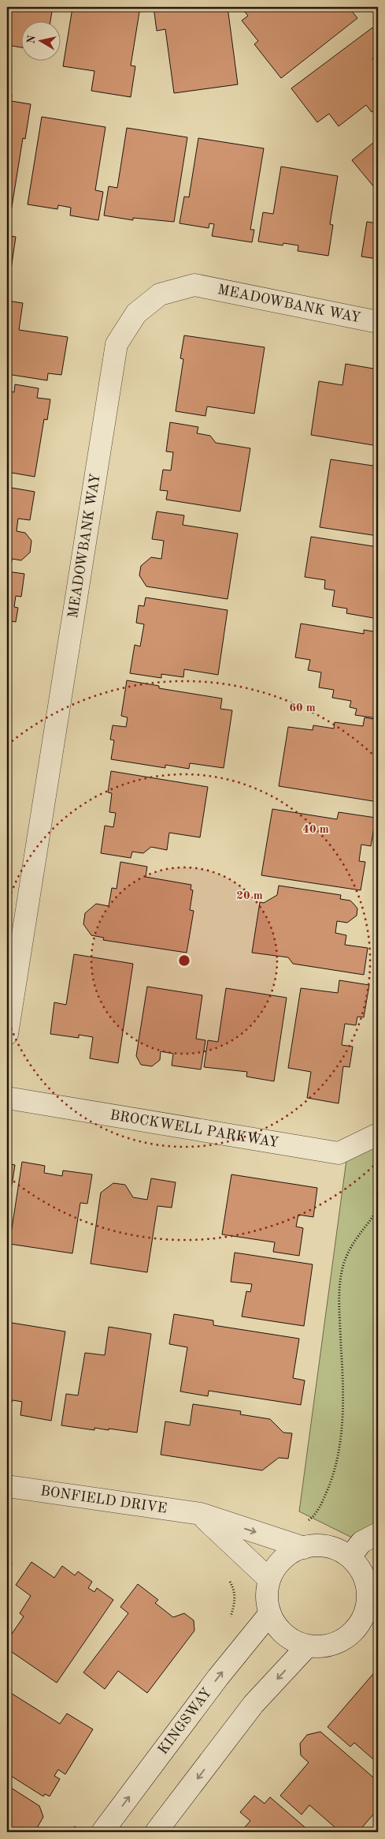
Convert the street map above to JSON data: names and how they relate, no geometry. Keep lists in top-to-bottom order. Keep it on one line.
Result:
{"streets":{"street":["MEADOWBANK WAY","BROCKWELL PARKWAY","BONFIELD DRIVE","KINGSWAY"]},"crossings":[["BONFIELD DRIVE","KINGSWAY"]],"north":"left","rings":["60 m","40 m","20 m"]}
